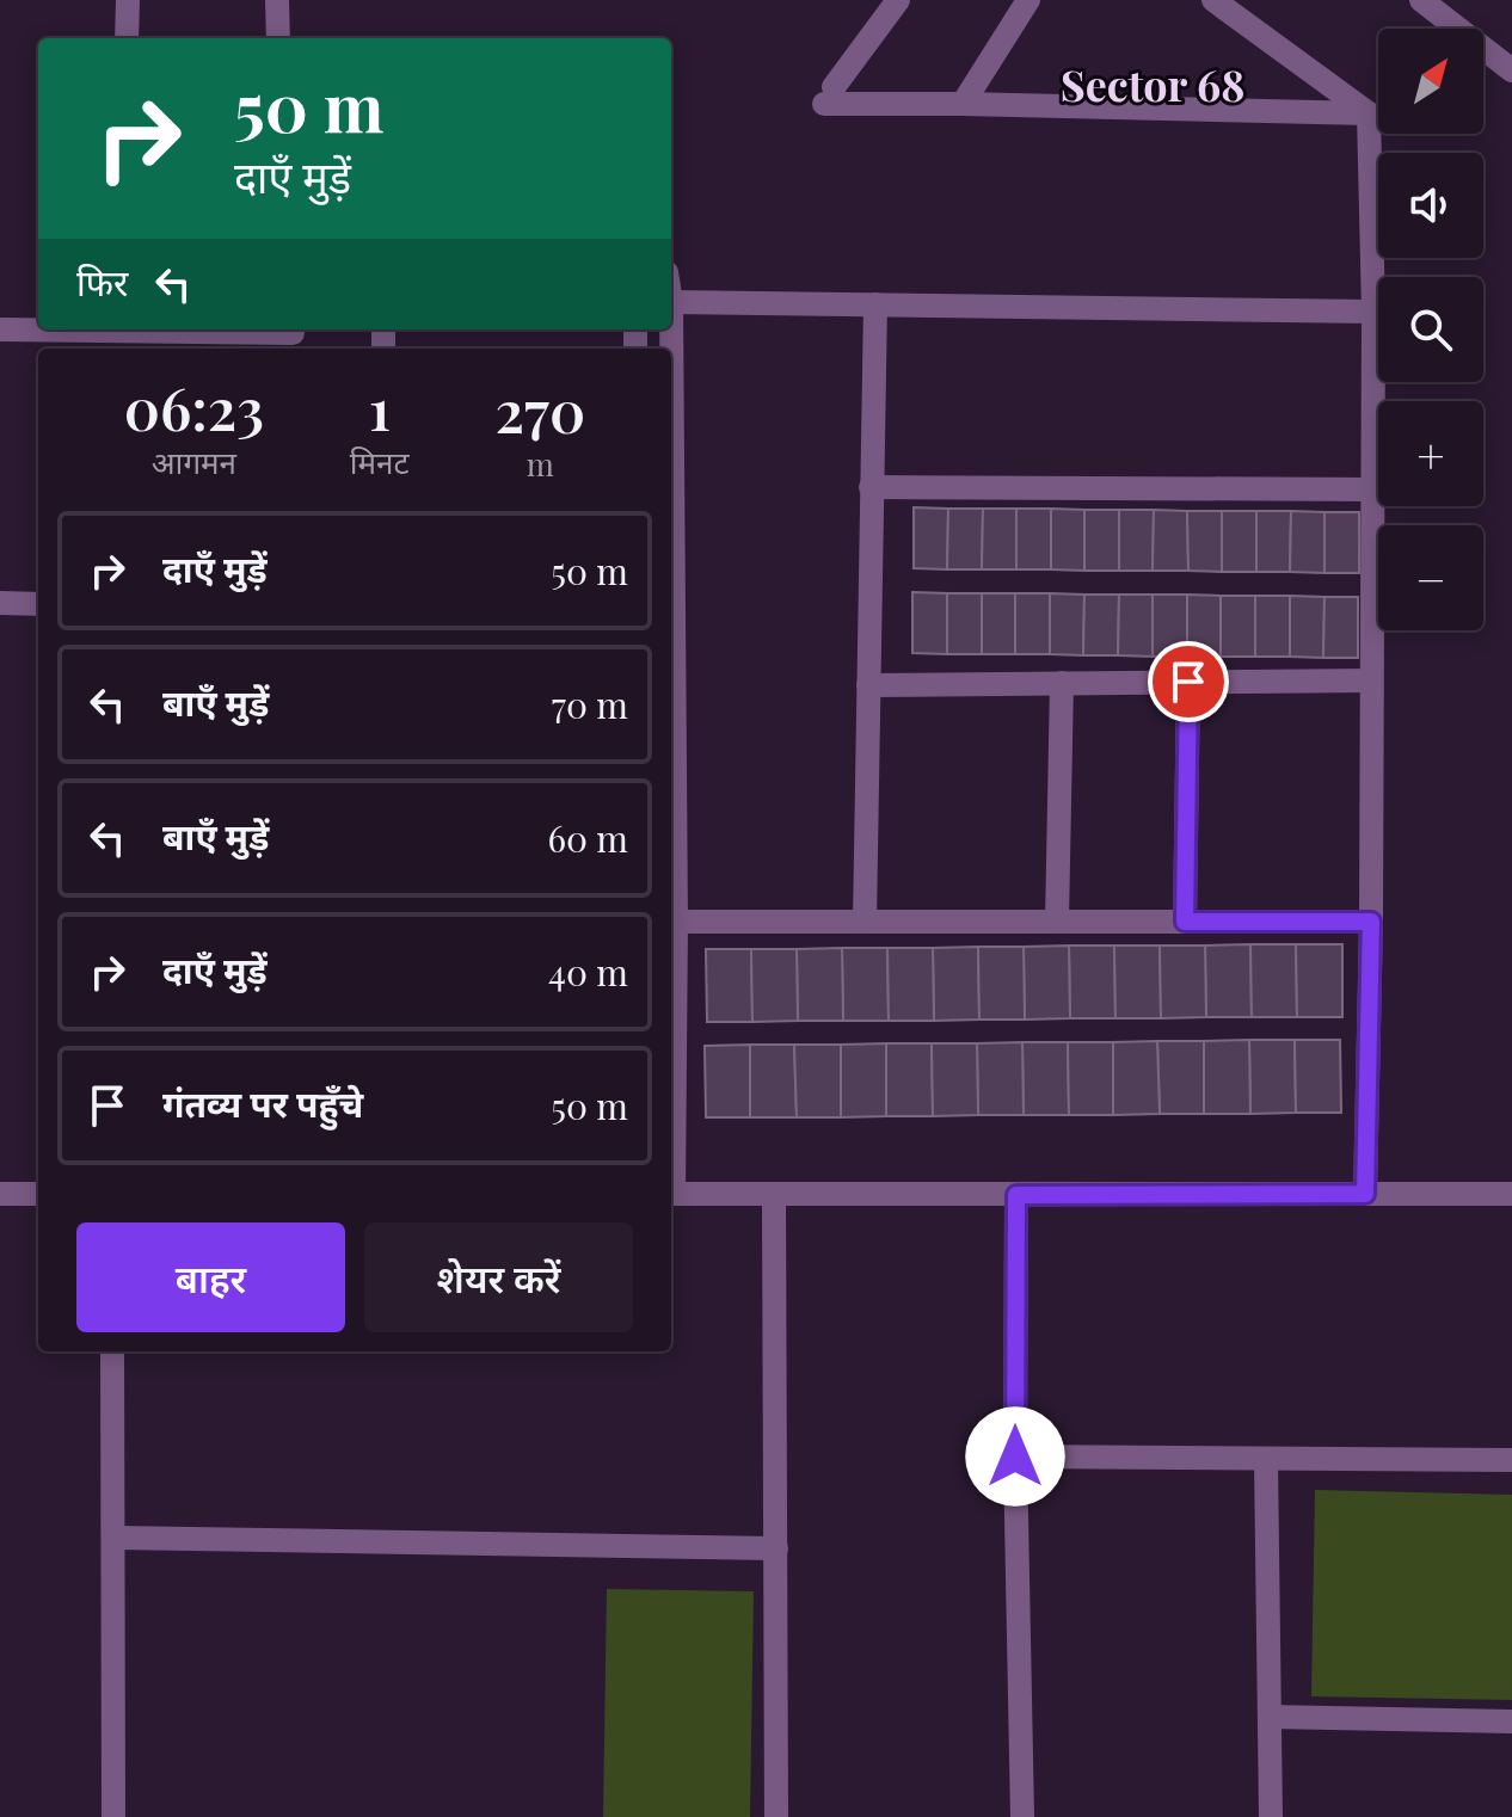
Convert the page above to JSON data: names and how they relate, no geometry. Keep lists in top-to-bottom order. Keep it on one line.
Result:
{"districts":["Sector 68"],"north":"top right","page":{"map_buttons":["+","−"],"turn":["50 m","दाएँ मुड़ें"],"then":"फिर","eta":["06:23","आगमन","1","मिनट","270","m"],"list":[{"name":"दाएँ मुड़ें","value":"50 m"},{"name":"बाएँ मुड़ें","value":"70 m"},{"name":"बाएँ मुड़ें","value":"60 m"},{"name":"दाएँ मुड़ें","value":"40 m"},{"name":"गंतव्य पर पहुँचे","value":"50 m"}],"buttons":["बाहर","शेयर करें"]}}
